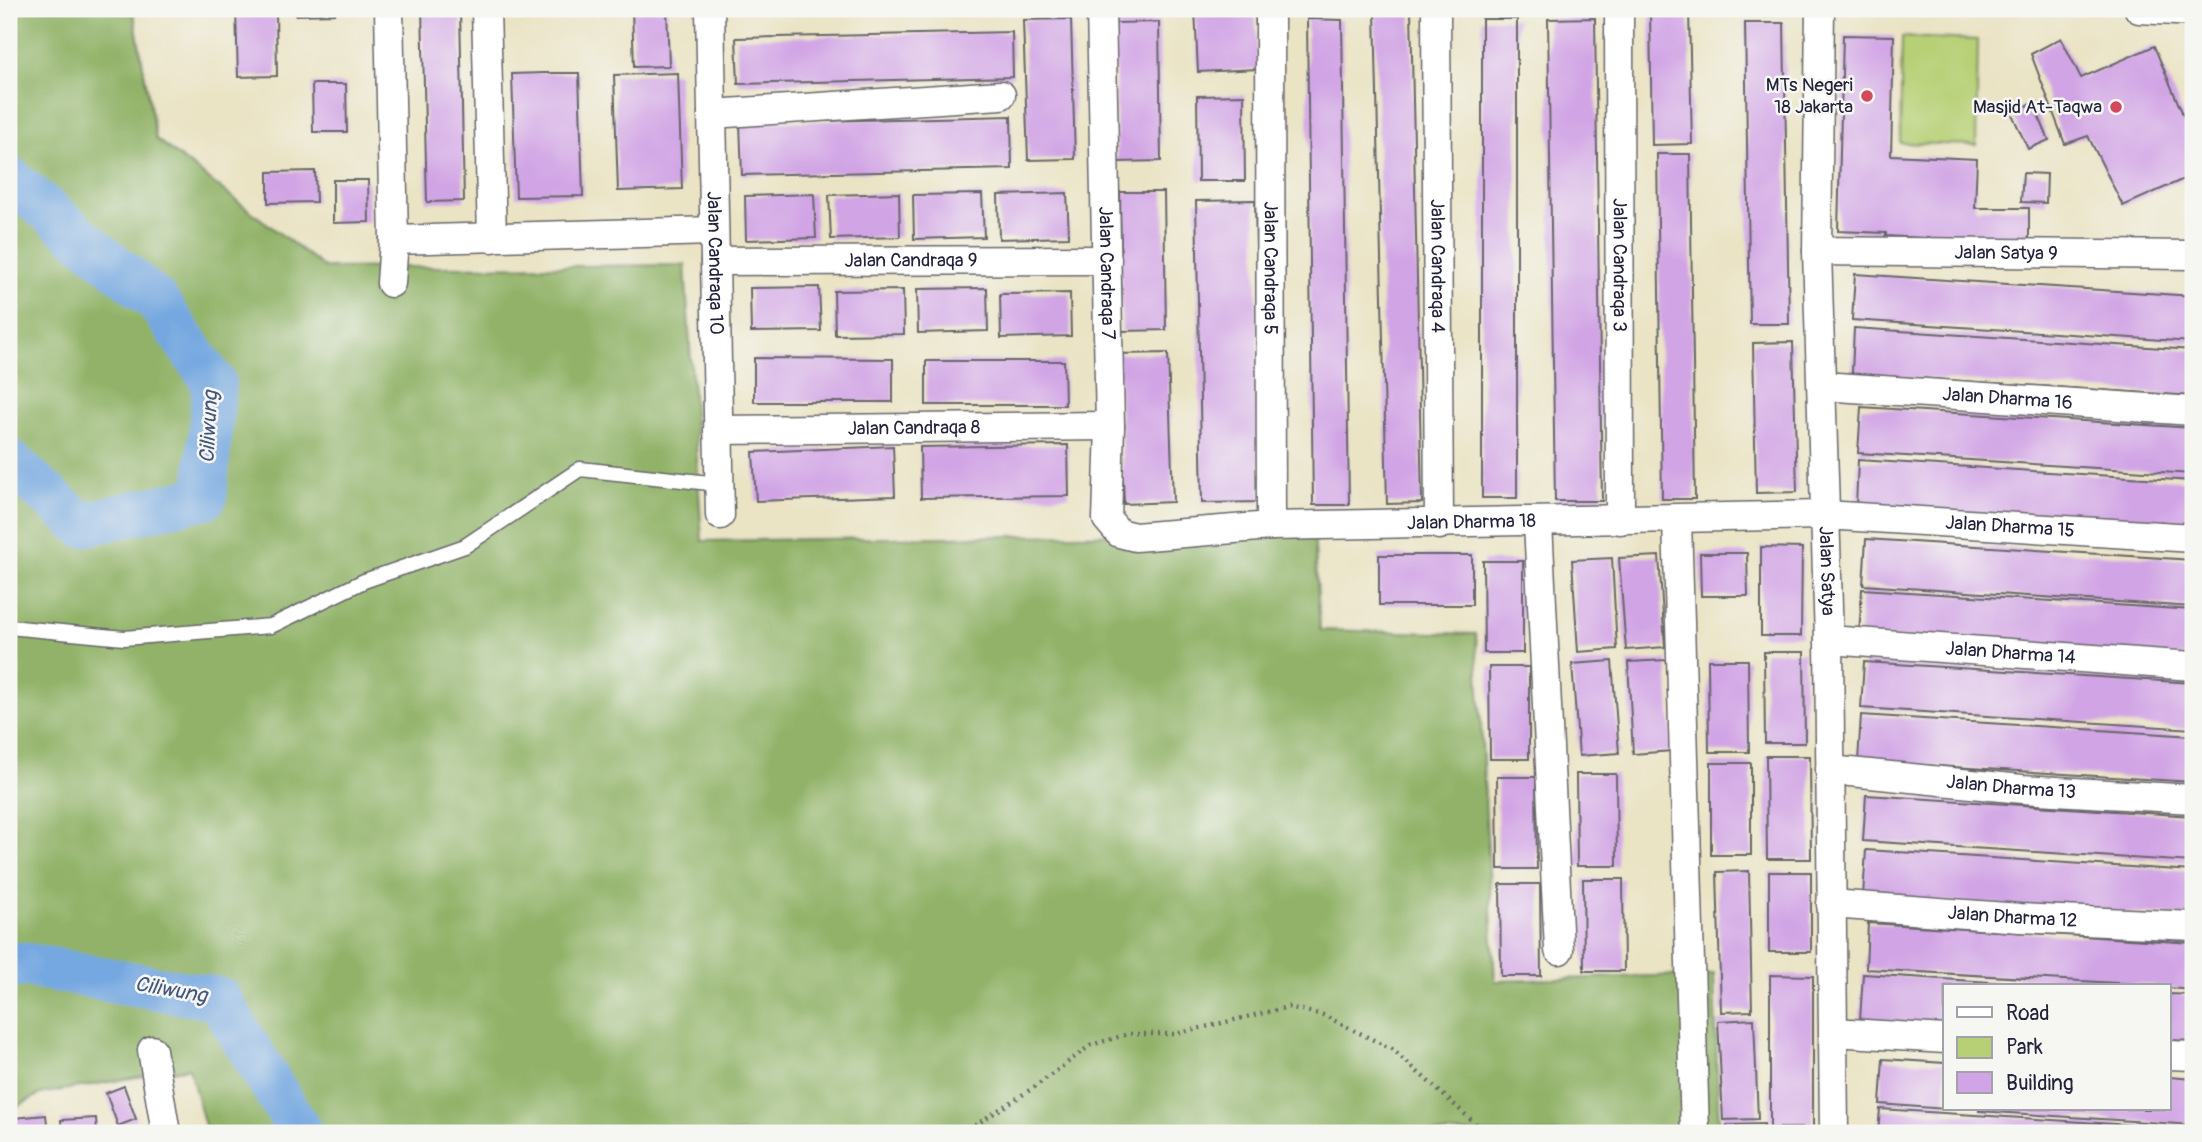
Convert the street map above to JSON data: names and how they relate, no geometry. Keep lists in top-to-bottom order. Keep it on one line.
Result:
{"streets":{"street":["Jalan Satya 9","Jalan Candraqa 9","Jalan Candraqa 10","Jalan Candraqa 3","Jalan Candraqa 5","Jalan Candraqa 4","Jalan Candraqa 7","Jalan Dharma 16","Jalan Candraqa 8","Jalan Dharma 18","Jalan Dharma 15","Jalan Satya","Jalan Dharma 14","Jalan Dharma 13","Jalan Dharma 12"]},"crossings":[["Jalan Satya 9","Jalan Satya"],["Jalan Candraqa 9","Jalan Candraqa 10"],["Jalan Candraqa 9","Jalan Candraqa 7"],["Jalan Candraqa 10","Jalan Candraqa 8"],["Jalan Candraqa 3","Jalan Dharma 18"],["Jalan Candraqa 5","Jalan Dharma 18"],["Jalan Candraqa 4","Jalan Dharma 18"],["Jalan Candraqa 7","Jalan Candraqa 8"],["Jalan Candraqa 7","Jalan Dharma 18"],["Jalan Dharma 16","Jalan Satya"],["Jalan Dharma 18","Jalan Dharma 15"],["Jalan Dharma 18","Jalan Satya"],["Jalan Dharma 15","Jalan Satya"],["Jalan Satya","Jalan Dharma 14"],["Jalan Satya","Jalan Dharma 13"],["Jalan Satya","Jalan Dharma 12"]],"water":["Ciliwung"],"places":["MTs Negeri 18 Jakarta","Masjid At-Taqwa"],"legend":["Road","Park","Building"]}
